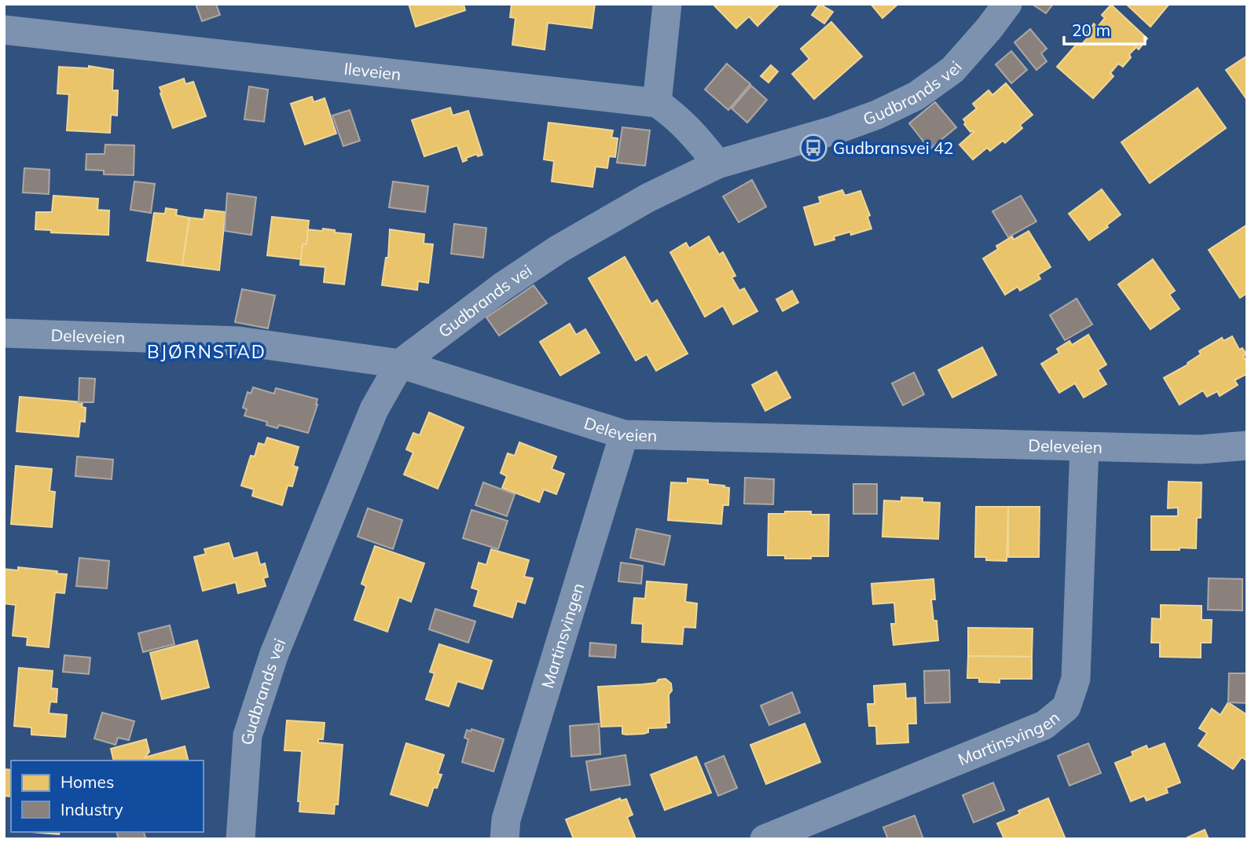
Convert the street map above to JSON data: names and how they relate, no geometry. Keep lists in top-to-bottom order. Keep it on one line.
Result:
{"streets":{"street":["Ileveien","Gudbrands vei","Deleveien","Martinsvingen"]},"crossings":[["Ileveien","Gudbrands vei"],["Gudbrands vei","Deleveien"],["Deleveien","Martinsvingen"]],"districts":["BJØRNSTAD"],"places":{"bus stop":["Gudbransvei 42"]},"legend":["Homes","Industry"],"scale_bar":"20 m"}
